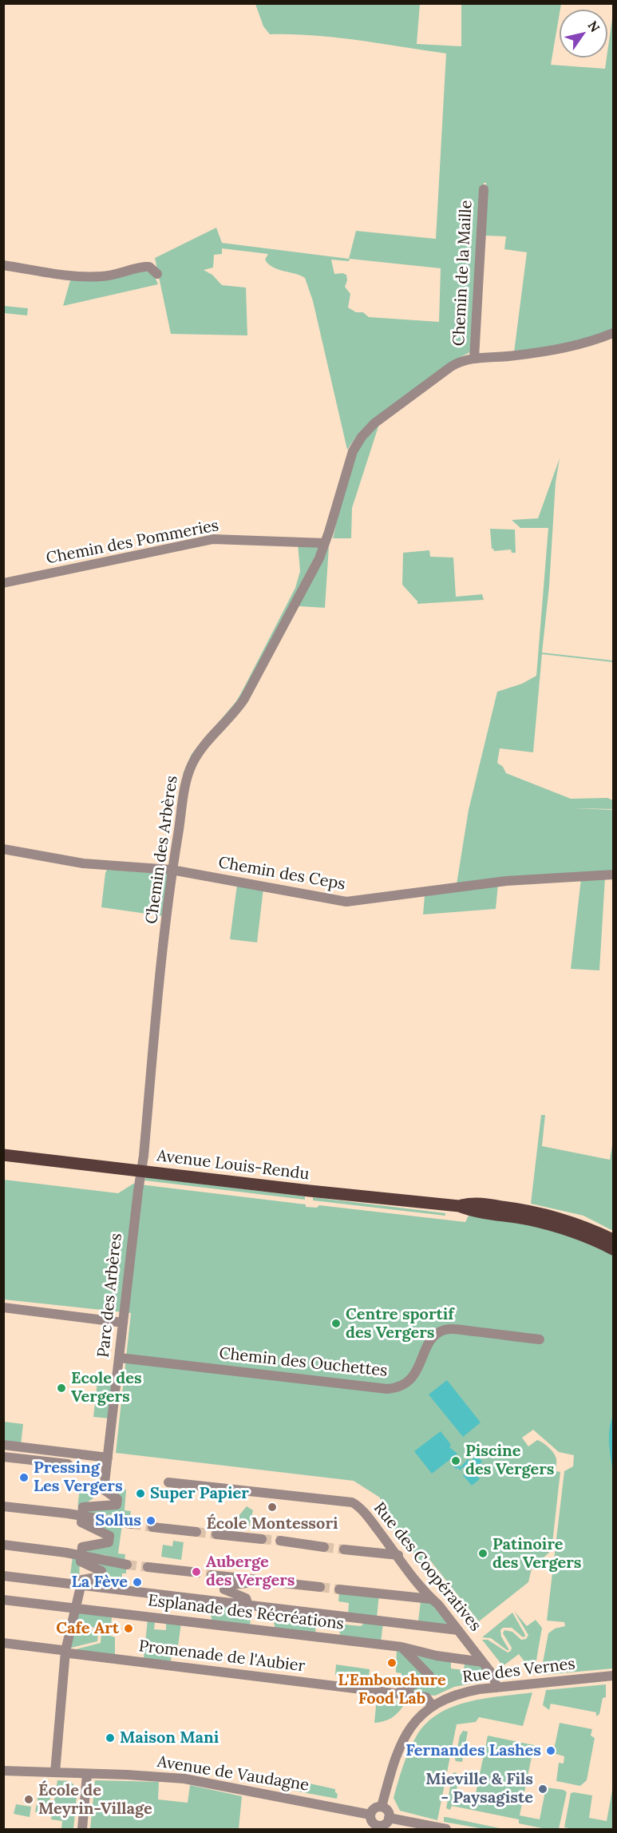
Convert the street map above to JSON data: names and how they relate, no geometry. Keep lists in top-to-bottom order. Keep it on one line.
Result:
{"streets":{"main road":["Avenue Louis-Rendu"],"street":["Chemin de la Maille","Chemin des Pommeries","Chemin des Arbères","Chemin des Ceps","Parc des Arbères","Chemin des Ouchettes","Rue des Coopératives","Esplanade des Récréations","Promenade de l'Aubier","Rue des Vernes","Avenue de Vaudagne"]},"crossings":[["Chemin de la Maille","Chemin des Pommeries"],["Chemin de la Maille","Chemin des Arbères"],["Chemin des Pommeries","Chemin des Arbères"],["Chemin des Arbères","Chemin des Ceps"],["Chemin des Arbères","Avenue Louis-Rendu"],["Chemin des Arbères","Parc des Arbères"],["Avenue Louis-Rendu","Parc des Arbères"],["Parc des Arbères","Chemin des Ouchettes"],["Rue des Coopératives","Esplanade des Récréations"],["Rue des Coopératives","Rue des Vernes"],["Promenade de l'Aubier","Rue des Vernes"],["Rue des Vernes","Avenue de Vaudagne"]],"places":["Centre sportif des Vergers","Ecole des Vergers","Piscine des Vergers","Pressing Les Vergers","Super Papier","École Montessori","Sollus","Patinoire des Vergers","Auberge des Vergers","La Fève","Cafe Art","L'Embouchure Food Lab","Maison Mani","Fernandes Lashes","Mieville & Fils - Paysagiste","École de Meyrin-Village"],"north":"top right"}
